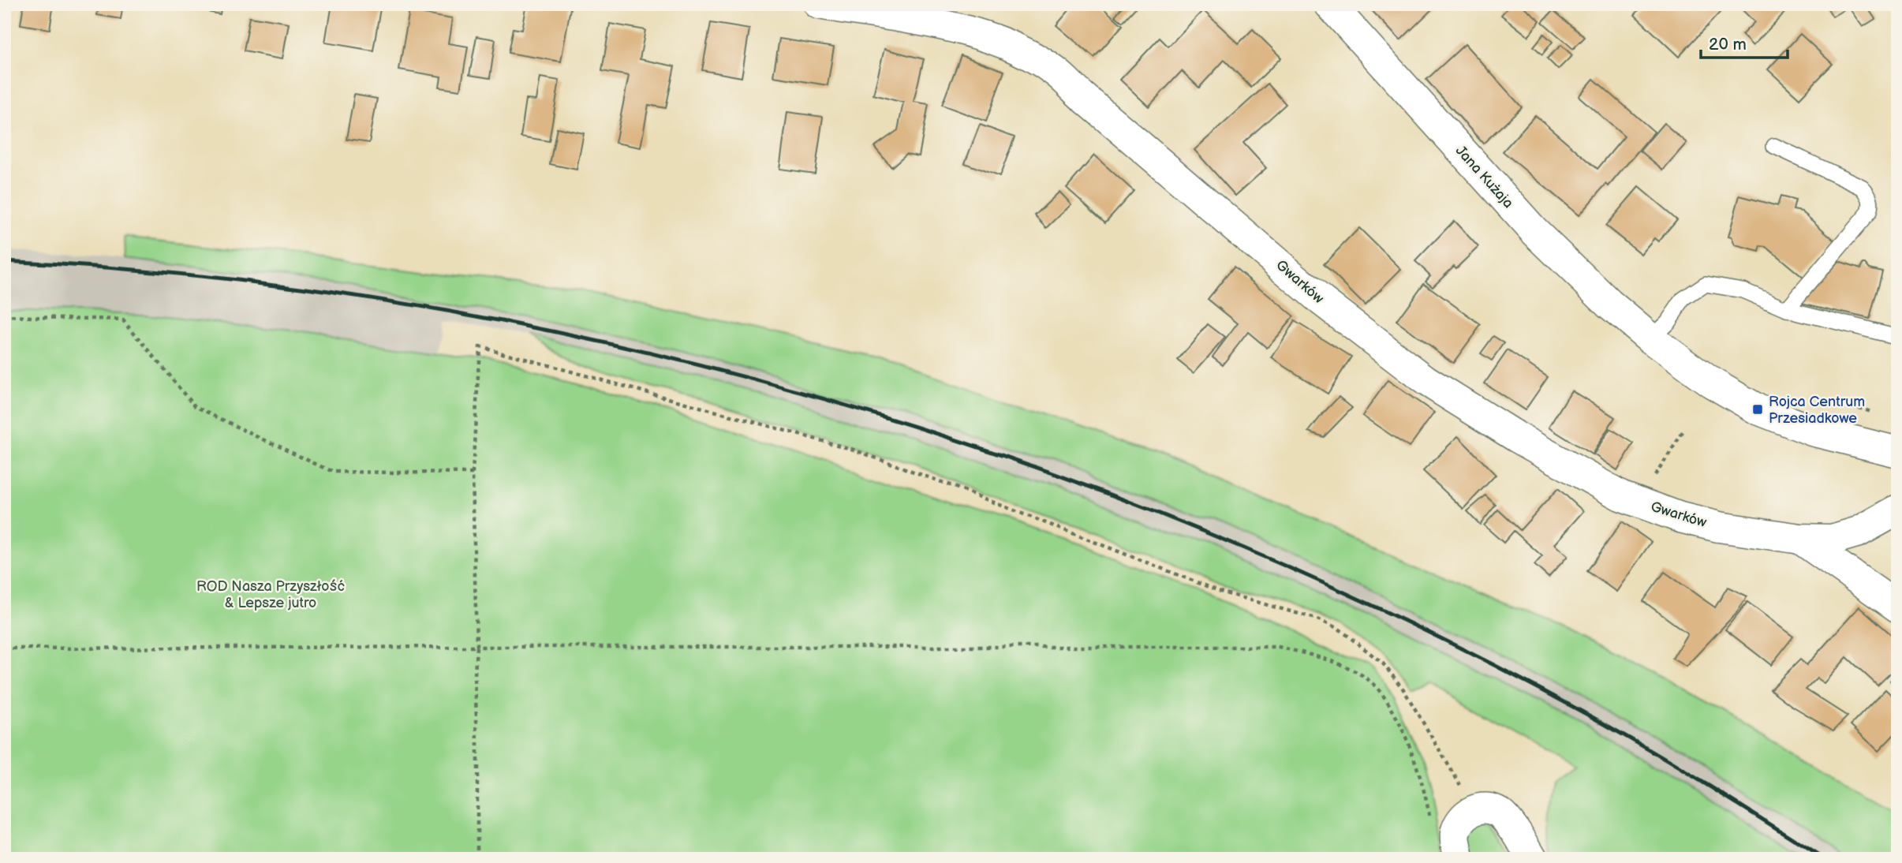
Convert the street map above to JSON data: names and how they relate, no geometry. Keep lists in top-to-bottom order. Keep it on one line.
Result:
{"streets":{"street":["Jana Kużaja","Gwarków"]},"parks":["ROD Nasza Przyszłość & Lepsze jutro"],"places":{"transit":["Rojca Centrum Przesiadkowe"]},"scale_bar":"20 m"}
